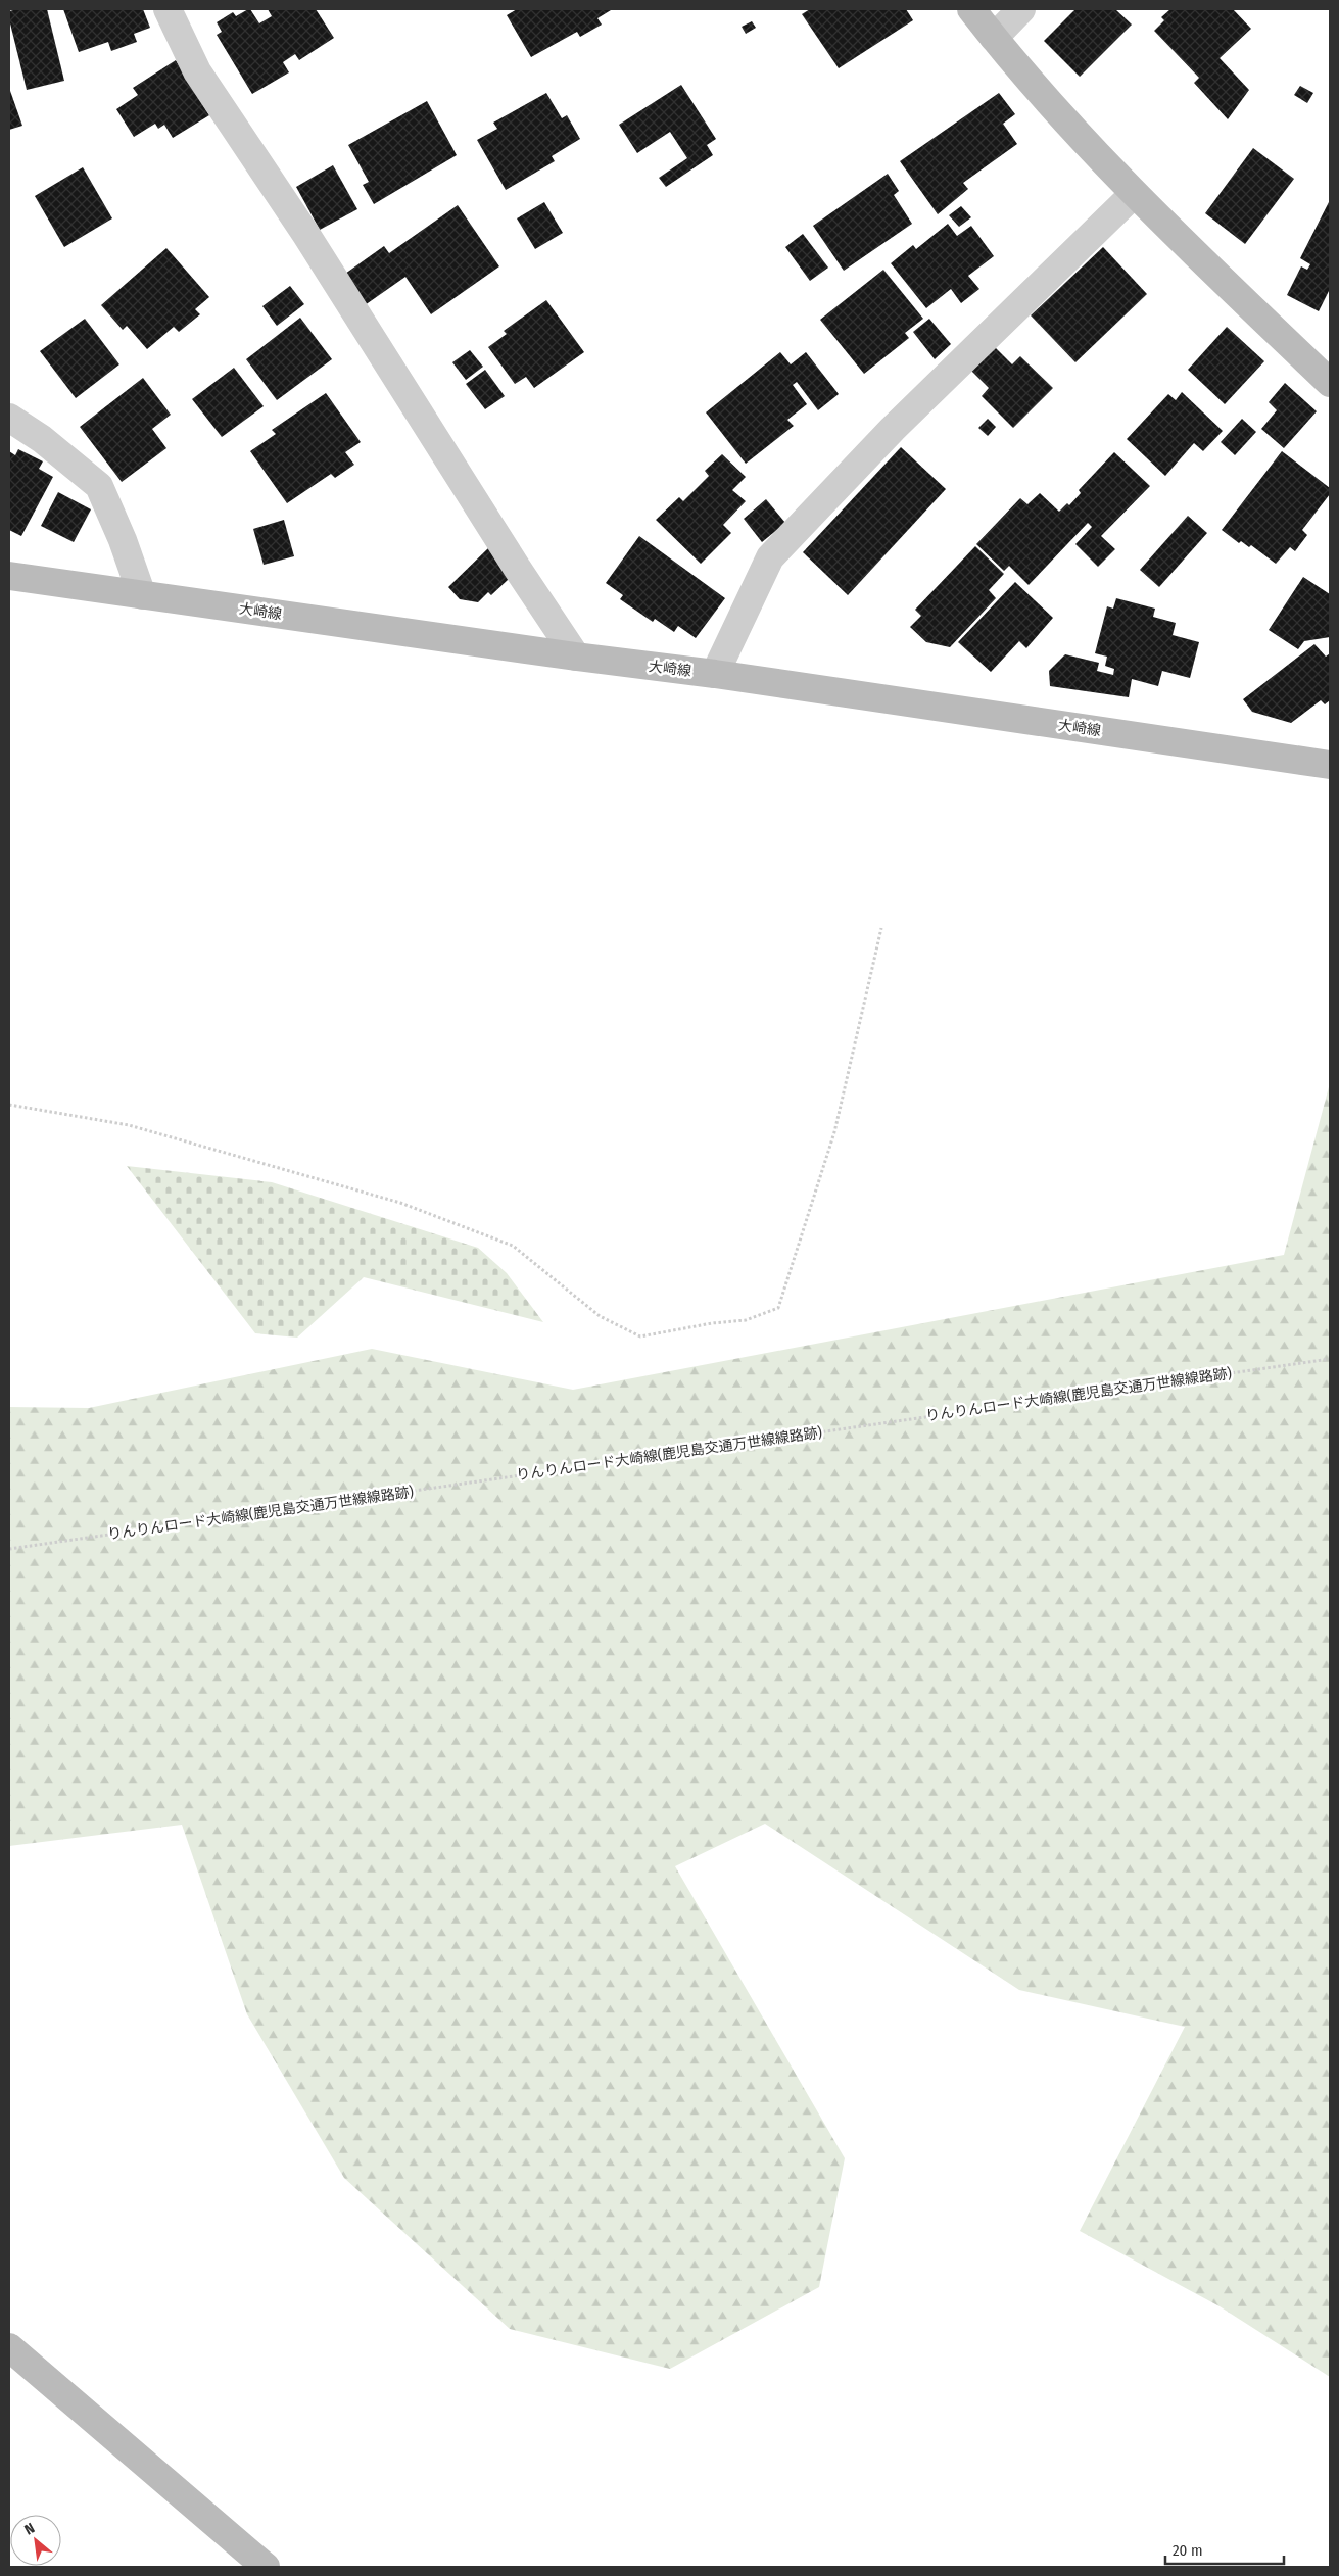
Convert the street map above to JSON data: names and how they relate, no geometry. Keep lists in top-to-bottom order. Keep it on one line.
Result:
{"streets":{"street":["大崎線"],"path":["りんりんロード大崎線(鹿児島交通万世線線路跡)"]},"scale_bar":"20 m","north":"top left"}
